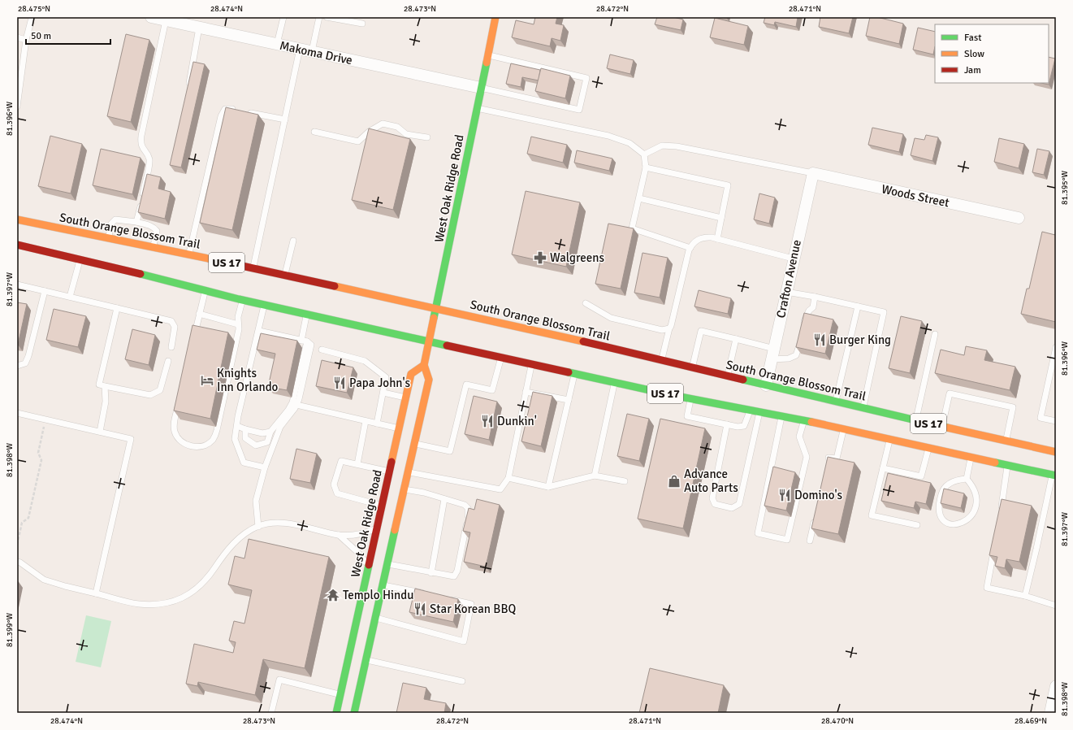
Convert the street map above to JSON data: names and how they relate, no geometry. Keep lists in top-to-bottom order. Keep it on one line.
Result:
{"streets":{"main road":["West Oak Ridge Road","South Orange Blossom Trail","US 17"],"street":["Makoma Drive","Woods Street","Crafton Avenue"]},"crossings":[["Makoma Drive","West Oak Ridge Road"],["West Oak Ridge Road","South Orange Blossom Trail"],["West Oak Ridge Road","US 17"],["Woods Street","Crafton Avenue"],["South Orange Blossom Trail","Crafton Avenue"]],"places":{"pharmacy":["Walgreens"],"restaurant":["Burger King","Papa John's","Dunkin'","Domino's","Star Korean BBQ"],"hotel":["Knights Inn Orlando"],"shop":["Advance Auto Parts"],"temple":["Templo Hindu"]},"legend":["Fast","Slow","Jam"],"scale_bar":"50 m","coordinates":["28.475°N","28.474°N","28.473°N","28.472°N","28.471°N","81.396°W","81.395°W","81.397°W","81.398°W","81.399°W","28.470°N","28.469°N"]}
